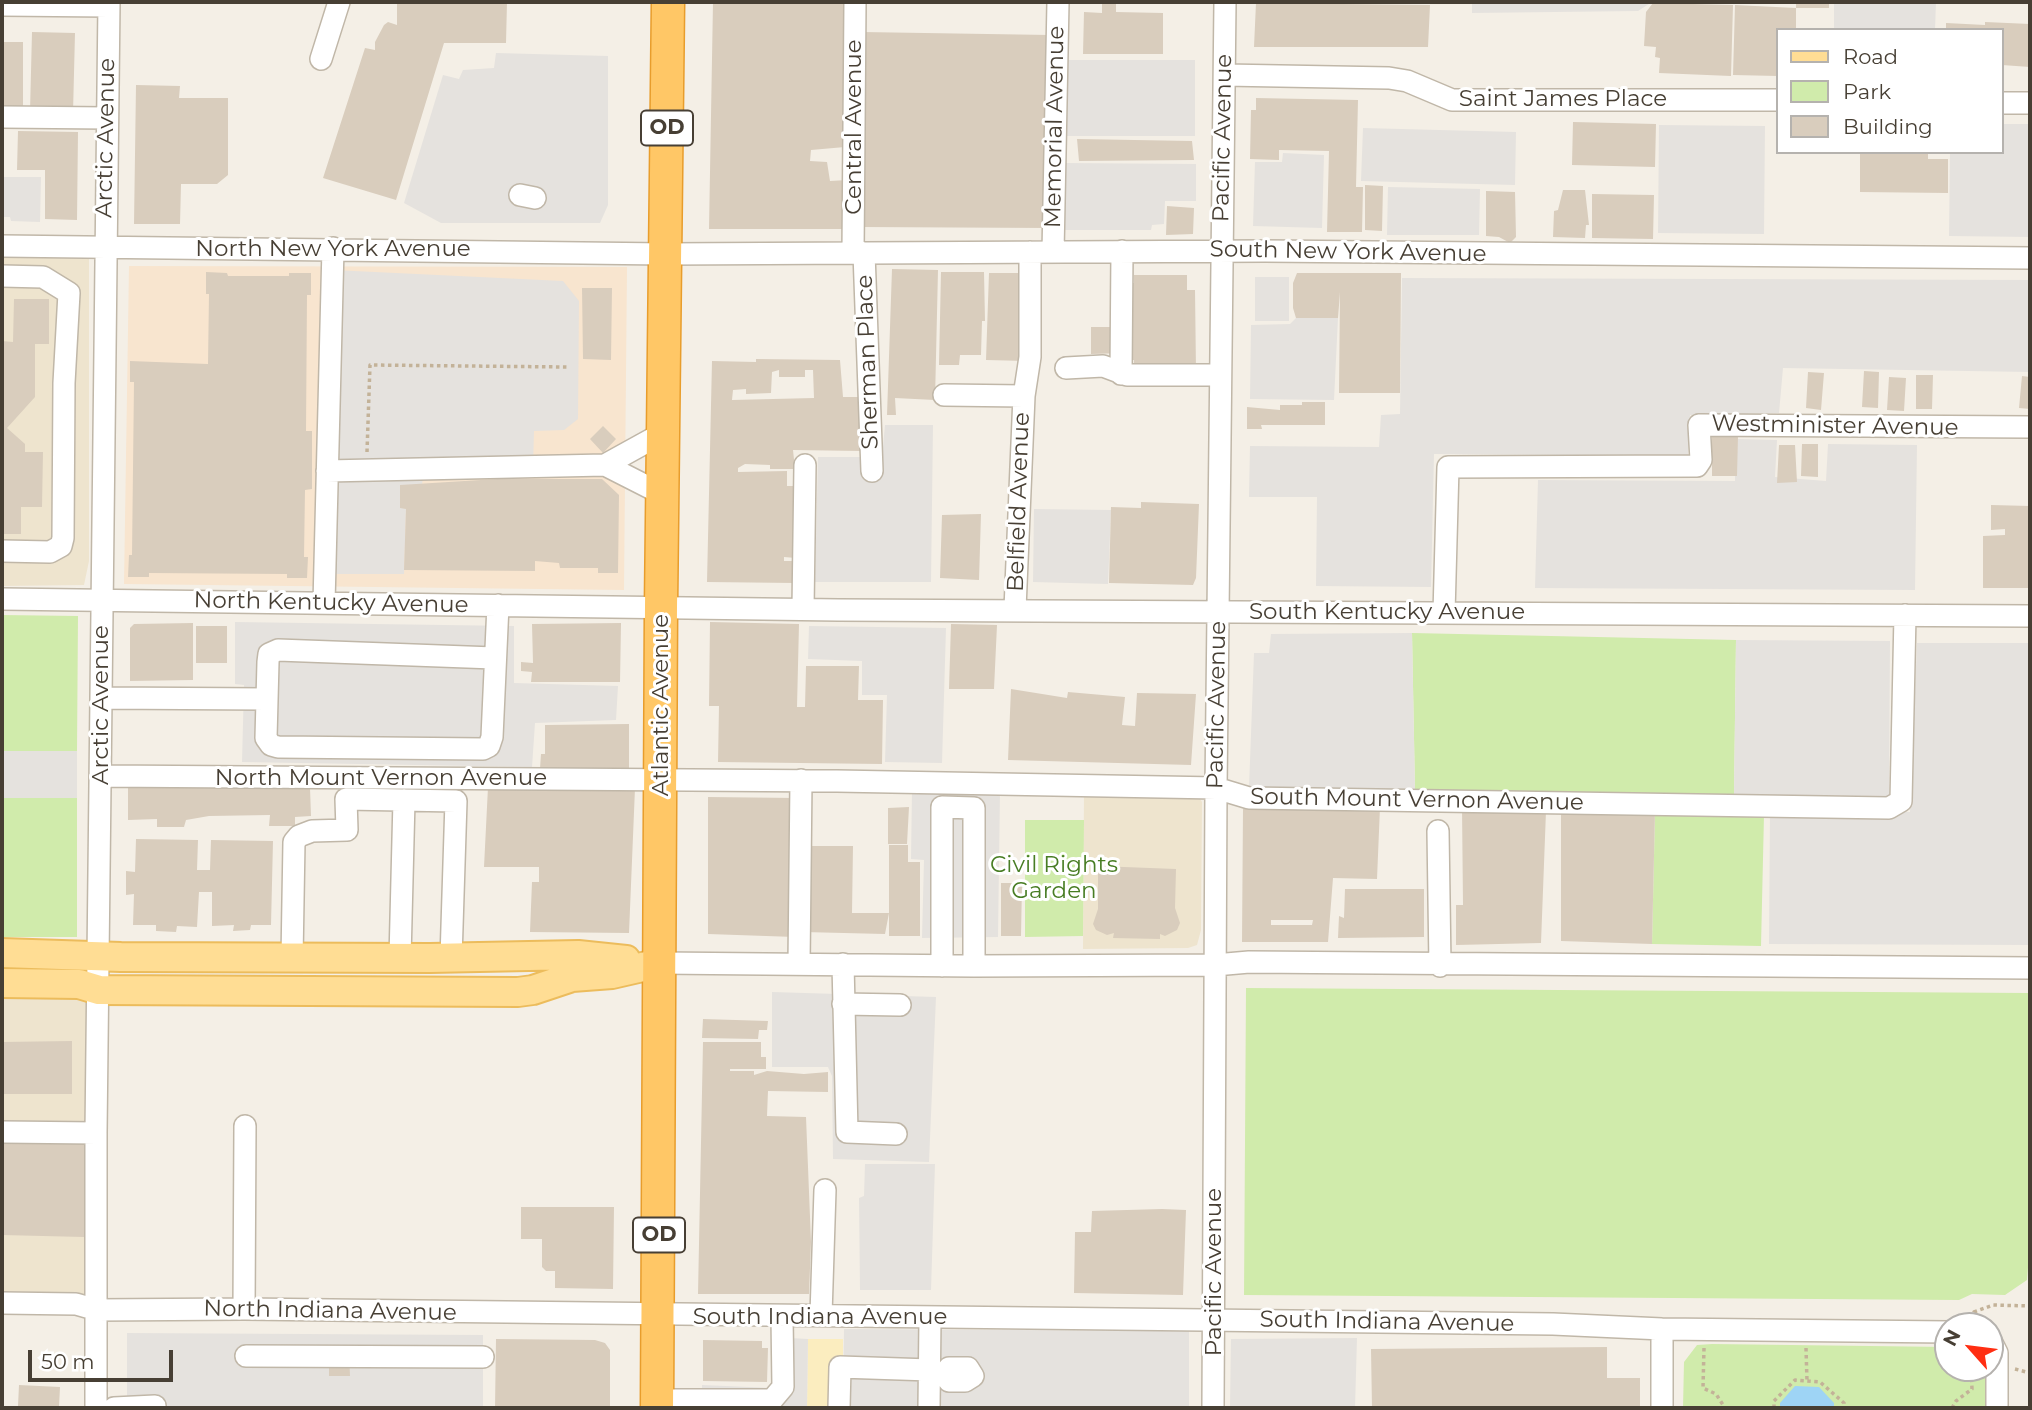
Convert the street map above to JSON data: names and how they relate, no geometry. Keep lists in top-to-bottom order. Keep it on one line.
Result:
{"streets":{"highway":["OD","Atlantic Avenue"],"street":["Saint James Place","Central Avenue","Memorial Avenue","Arctic Avenue","Pacific Avenue","North New York Avenue","South New York Avenue","Sherman Place","Westminister Avenue","Belfield Avenue","North Kentucky Avenue","South Kentucky Avenue","North Mount Vernon Avenue","South Mount Vernon Avenue","North Indiana Avenue","South Indiana Avenue"]},"crossings":[["Saint James Place","Pacific Avenue"],["Central Avenue","South New York Avenue"],["Central Avenue","Sherman Place"],["Memorial Avenue","South New York Avenue"],["Arctic Avenue","North New York Avenue"],["Arctic Avenue","North Kentucky Avenue"],["Arctic Avenue","North Mount Vernon Avenue"],["Arctic Avenue","North Indiana Avenue"],["Pacific Avenue","South New York Avenue"],["Pacific Avenue","South Kentucky Avenue"],["Pacific Avenue","South Mount Vernon Avenue"],["Pacific Avenue","South Indiana Avenue"],["North New York Avenue","South New York Avenue"],["North New York Avenue","Atlantic Avenue"],["South New York Avenue","Sherman Place"],["South New York Avenue","Belfield Avenue"],["South New York Avenue","Atlantic Avenue"],["Westminister Avenue","South Kentucky Avenue"],["Belfield Avenue","South Kentucky Avenue"],["North Kentucky Avenue","South Kentucky Avenue"],["North Kentucky Avenue","Atlantic Avenue"],["South Kentucky Avenue","Atlantic Avenue"],["South Kentucky Avenue","South Mount Vernon Avenue"],["Atlantic Avenue","North Mount Vernon Avenue"],["Atlantic Avenue","South Mount Vernon Avenue"],["Atlantic Avenue","North Indiana Avenue"],["Atlantic Avenue","South Indiana Avenue"],["North Mount Vernon Avenue","South Mount Vernon Avenue"],["North Indiana Avenue","South Indiana Avenue"]],"parks":["Civil Rights Garden"],"legend":["Road","Park","Building"],"scale_bar":"50 m","north":"top left"}
